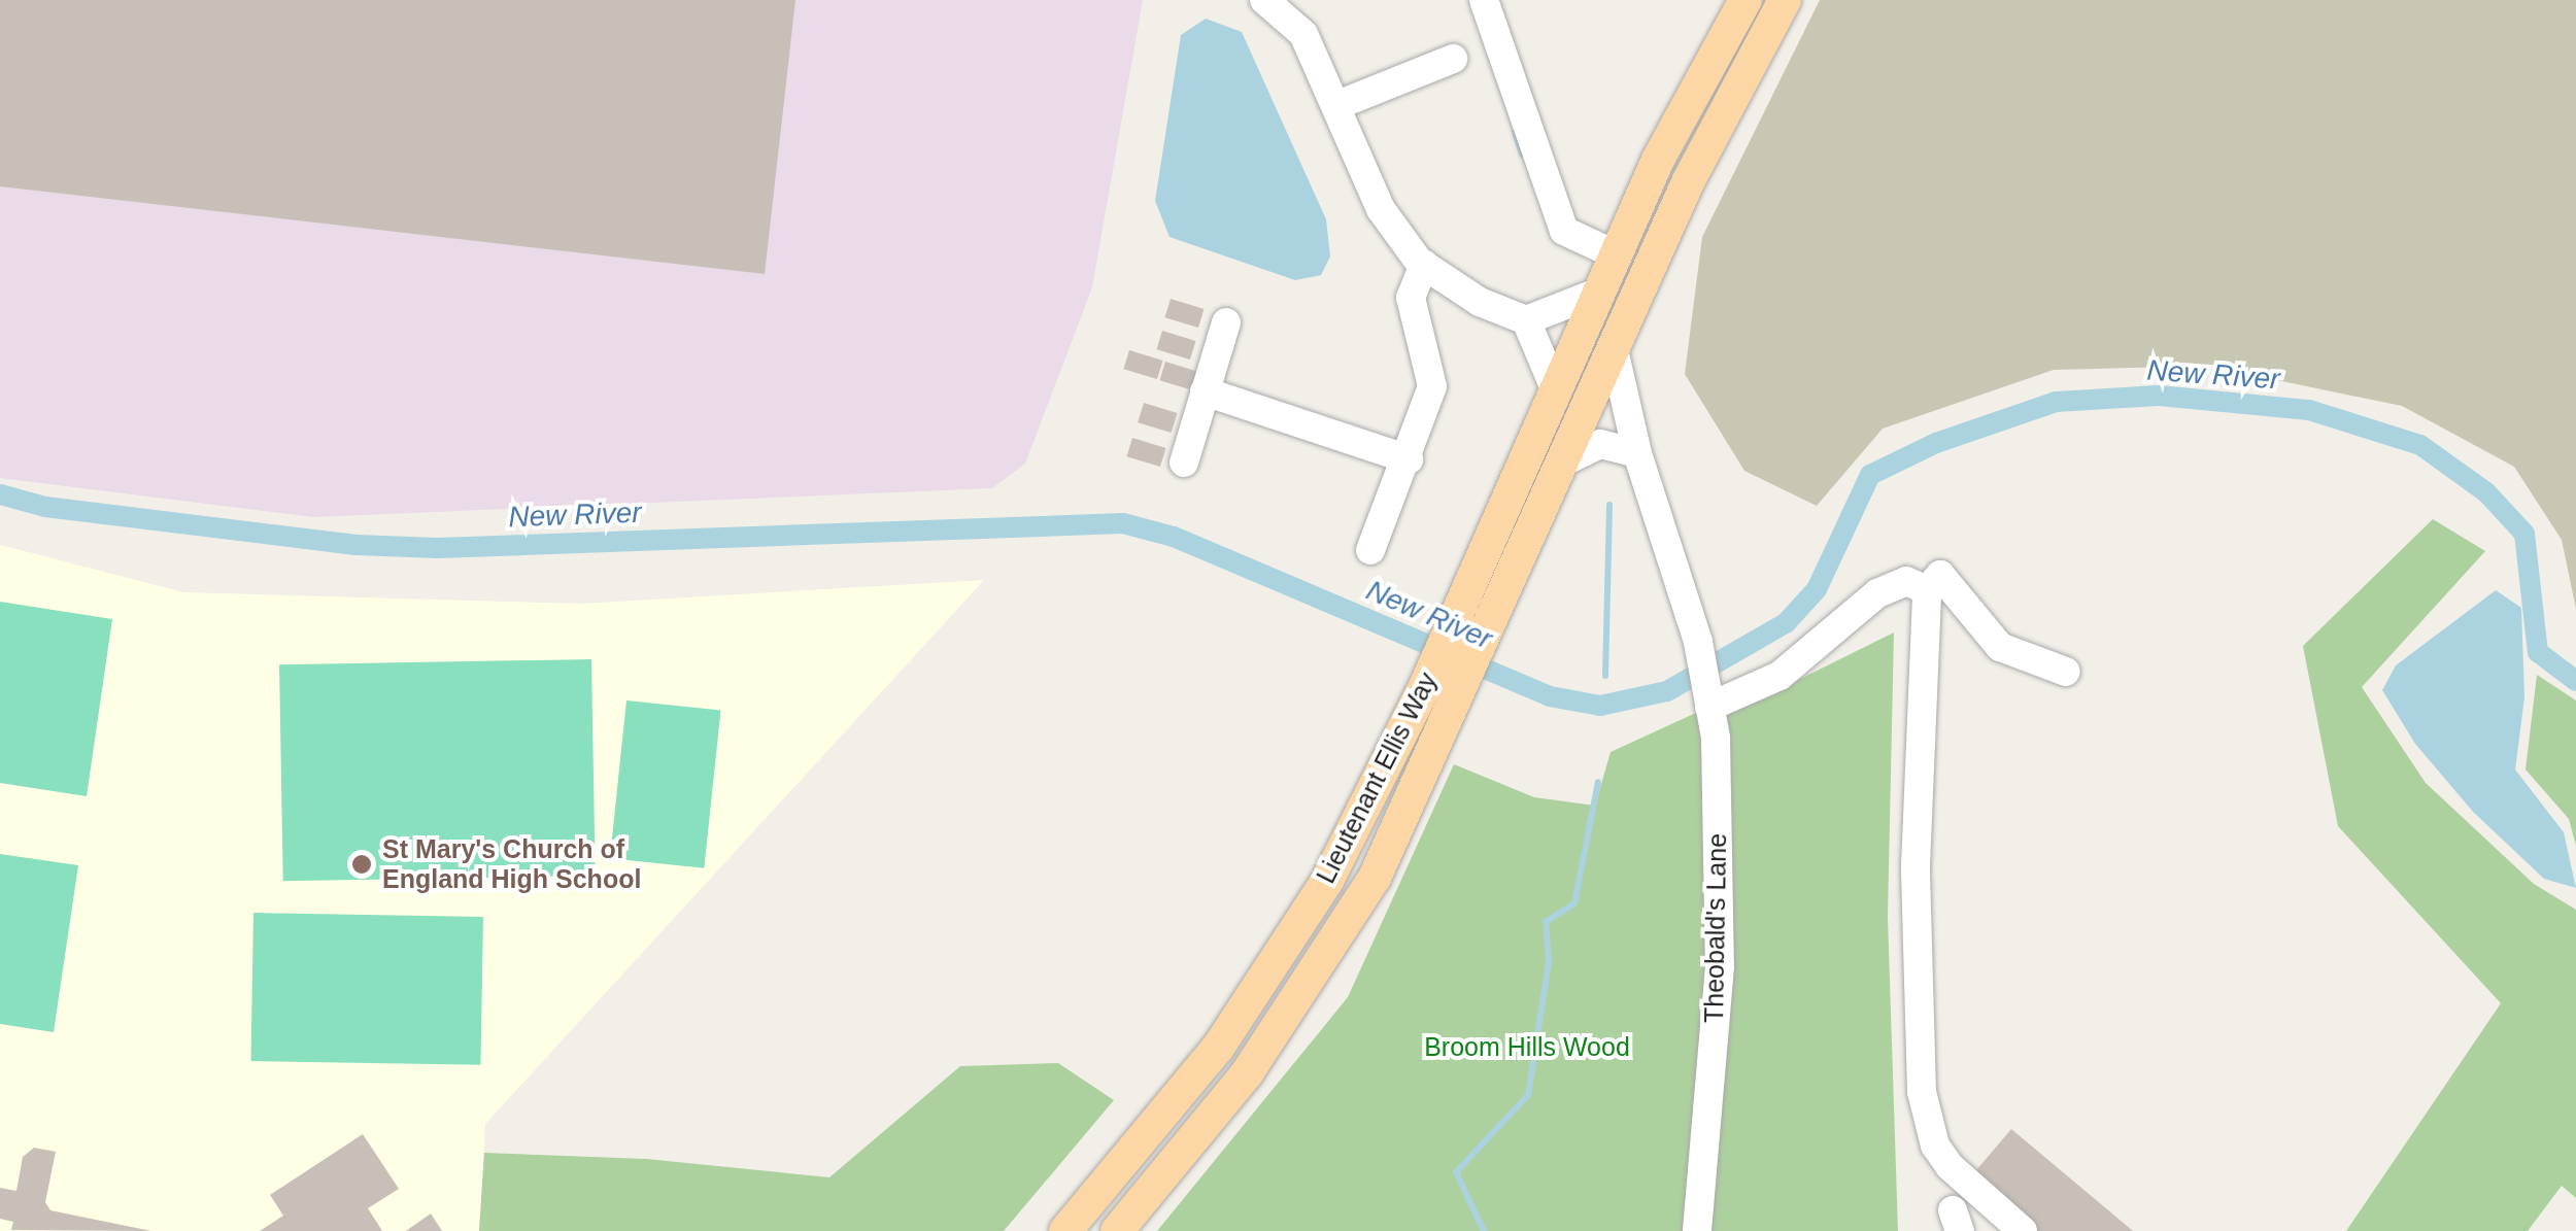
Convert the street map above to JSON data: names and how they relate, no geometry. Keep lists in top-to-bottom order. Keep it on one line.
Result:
{"streets":{"main road":["Lieutenant Ellis Way"],"street":["Theobald's Lane"]},"water":["New River"],"parks":["Broom Hills Wood"],"places":["St Mary's Church of England High School"]}
